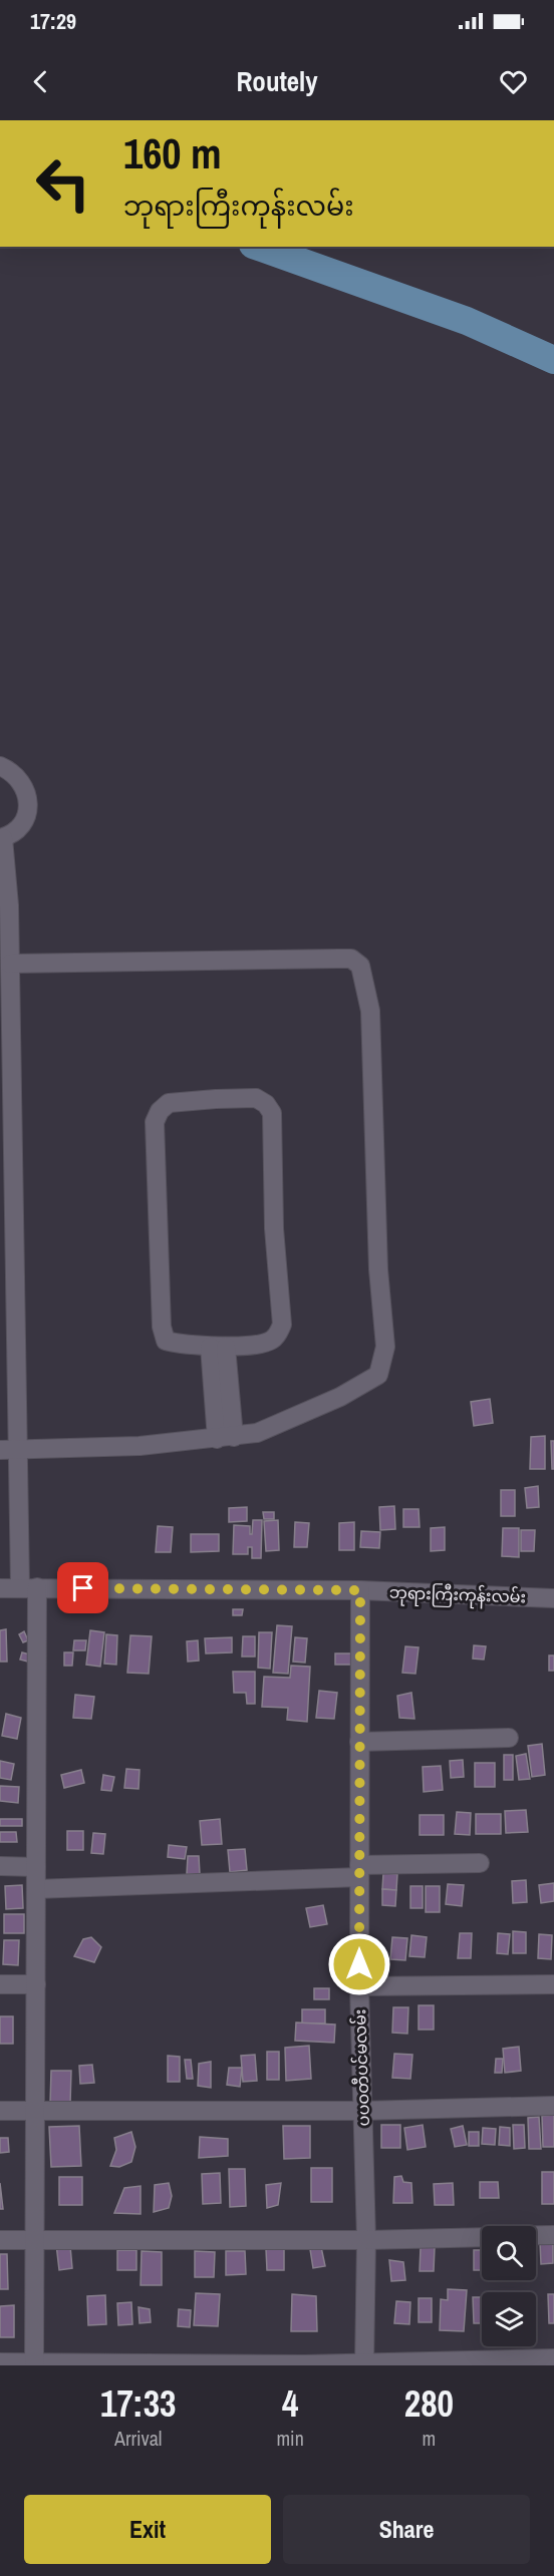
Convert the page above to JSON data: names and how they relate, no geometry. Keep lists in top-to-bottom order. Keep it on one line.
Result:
{"streets":{"street":["ဘုရားကြီးကုန်းလမ်း","ပပဝတီပင်မလမ်း"]},"crossings":[["ဘုရားကြီးကုန်းလမ်း","ပပဝတီပင်မလမ်း"]],"page":{"status":"17:29","header":"Routely","turn":["160 m","ဘုရားကြီးကုန်းလမ်း"],"eta":["17:33","Arrival","4","min","280","m"],"buttons":["Exit","Share"]}}
